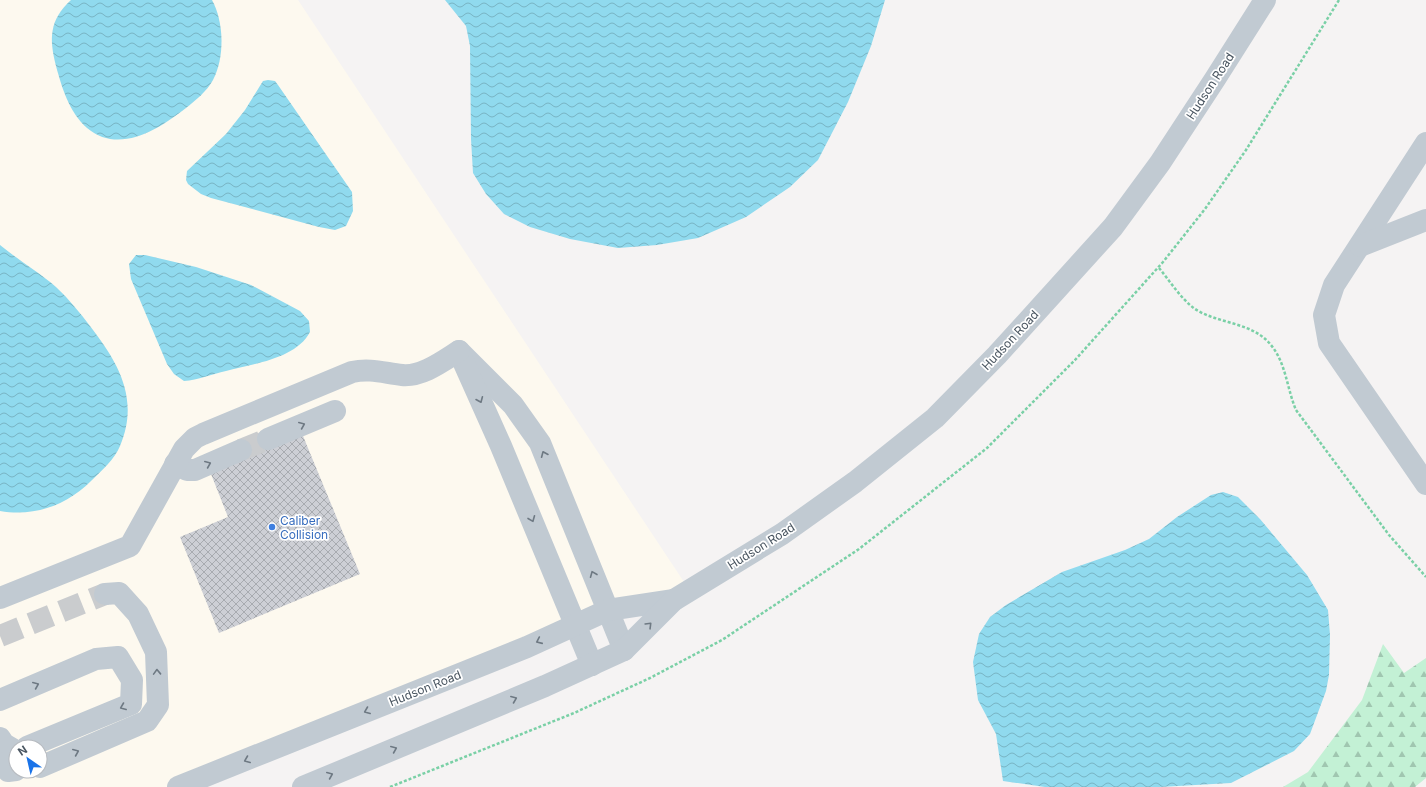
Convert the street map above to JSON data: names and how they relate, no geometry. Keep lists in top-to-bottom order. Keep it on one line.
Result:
{"streets":{"street":["Hudson Road"]},"places":["Caliber Collision"],"north":"top left"}
